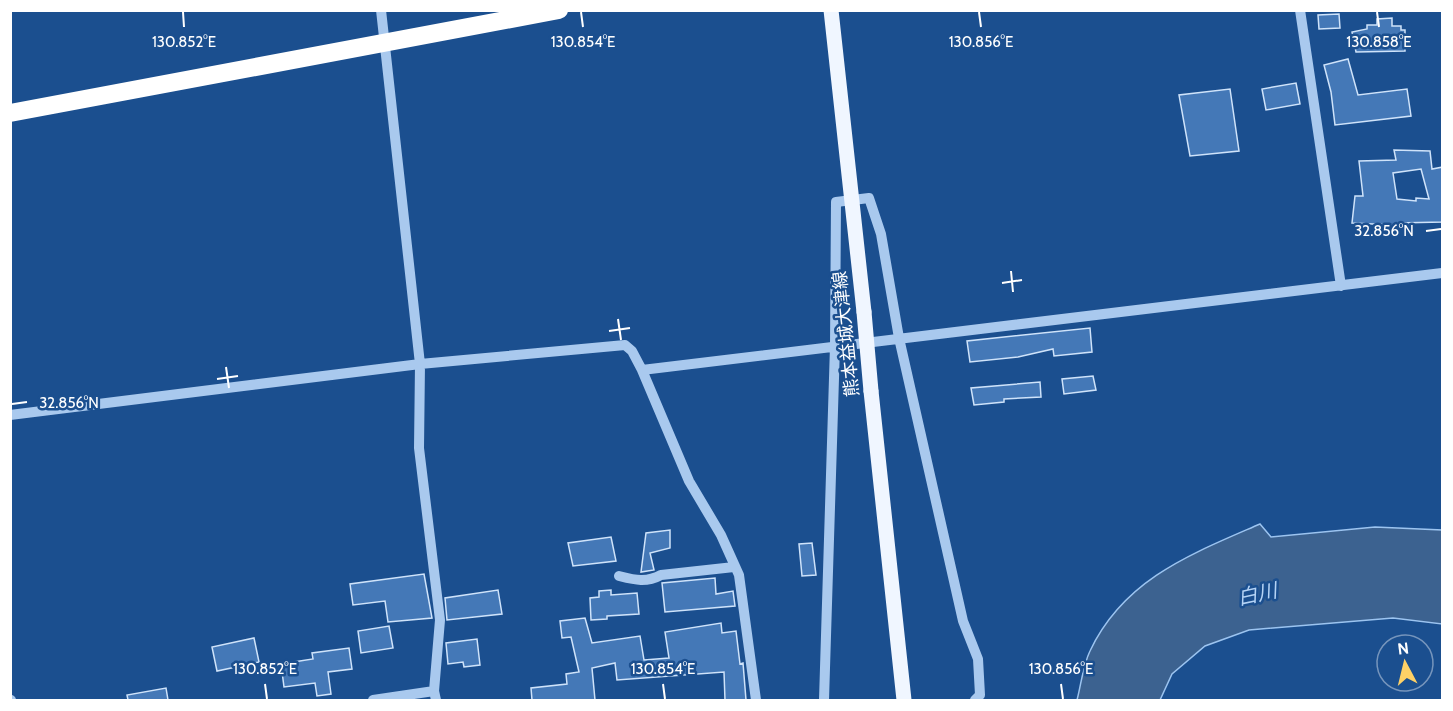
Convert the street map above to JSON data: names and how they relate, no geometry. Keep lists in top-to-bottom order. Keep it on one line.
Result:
{"streets":{"main road":["熊本益城大津線"]},"water":["白川"],"north":"top","coordinates":["130.852°E","130.854°E","130.856°E","130.858°E","32.856°N"]}
